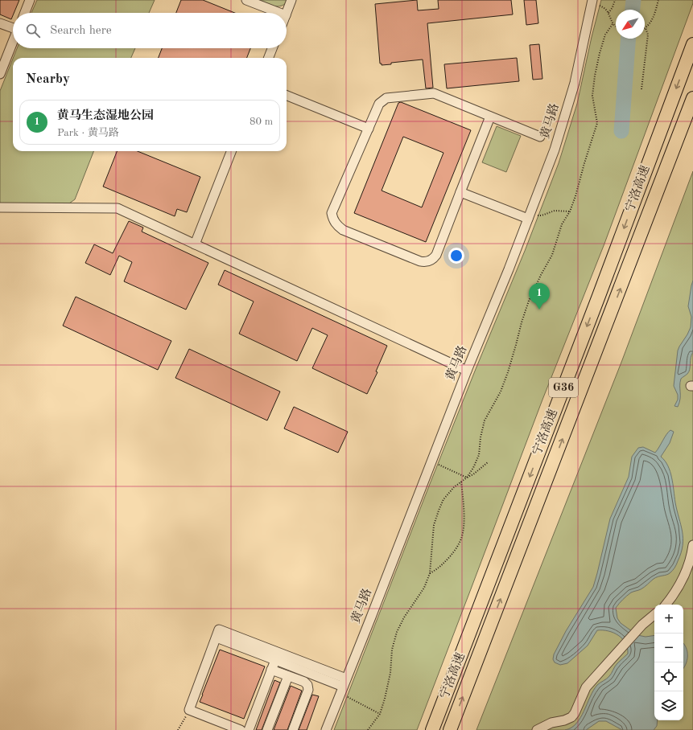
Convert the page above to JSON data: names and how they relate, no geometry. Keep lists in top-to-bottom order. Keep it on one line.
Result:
{"streets":{"highway":["宁洛高速","G36"],"street":["黄马路"]},"north":"bottom left","page":{"search":"Search here","heading":"Nearby","list":[{"mark":"1","name":"黄马生态湿地公园","note":"Park · 黄马路","value":"80 m"}],"pins":"1","map_buttons":["+","−"]}}
